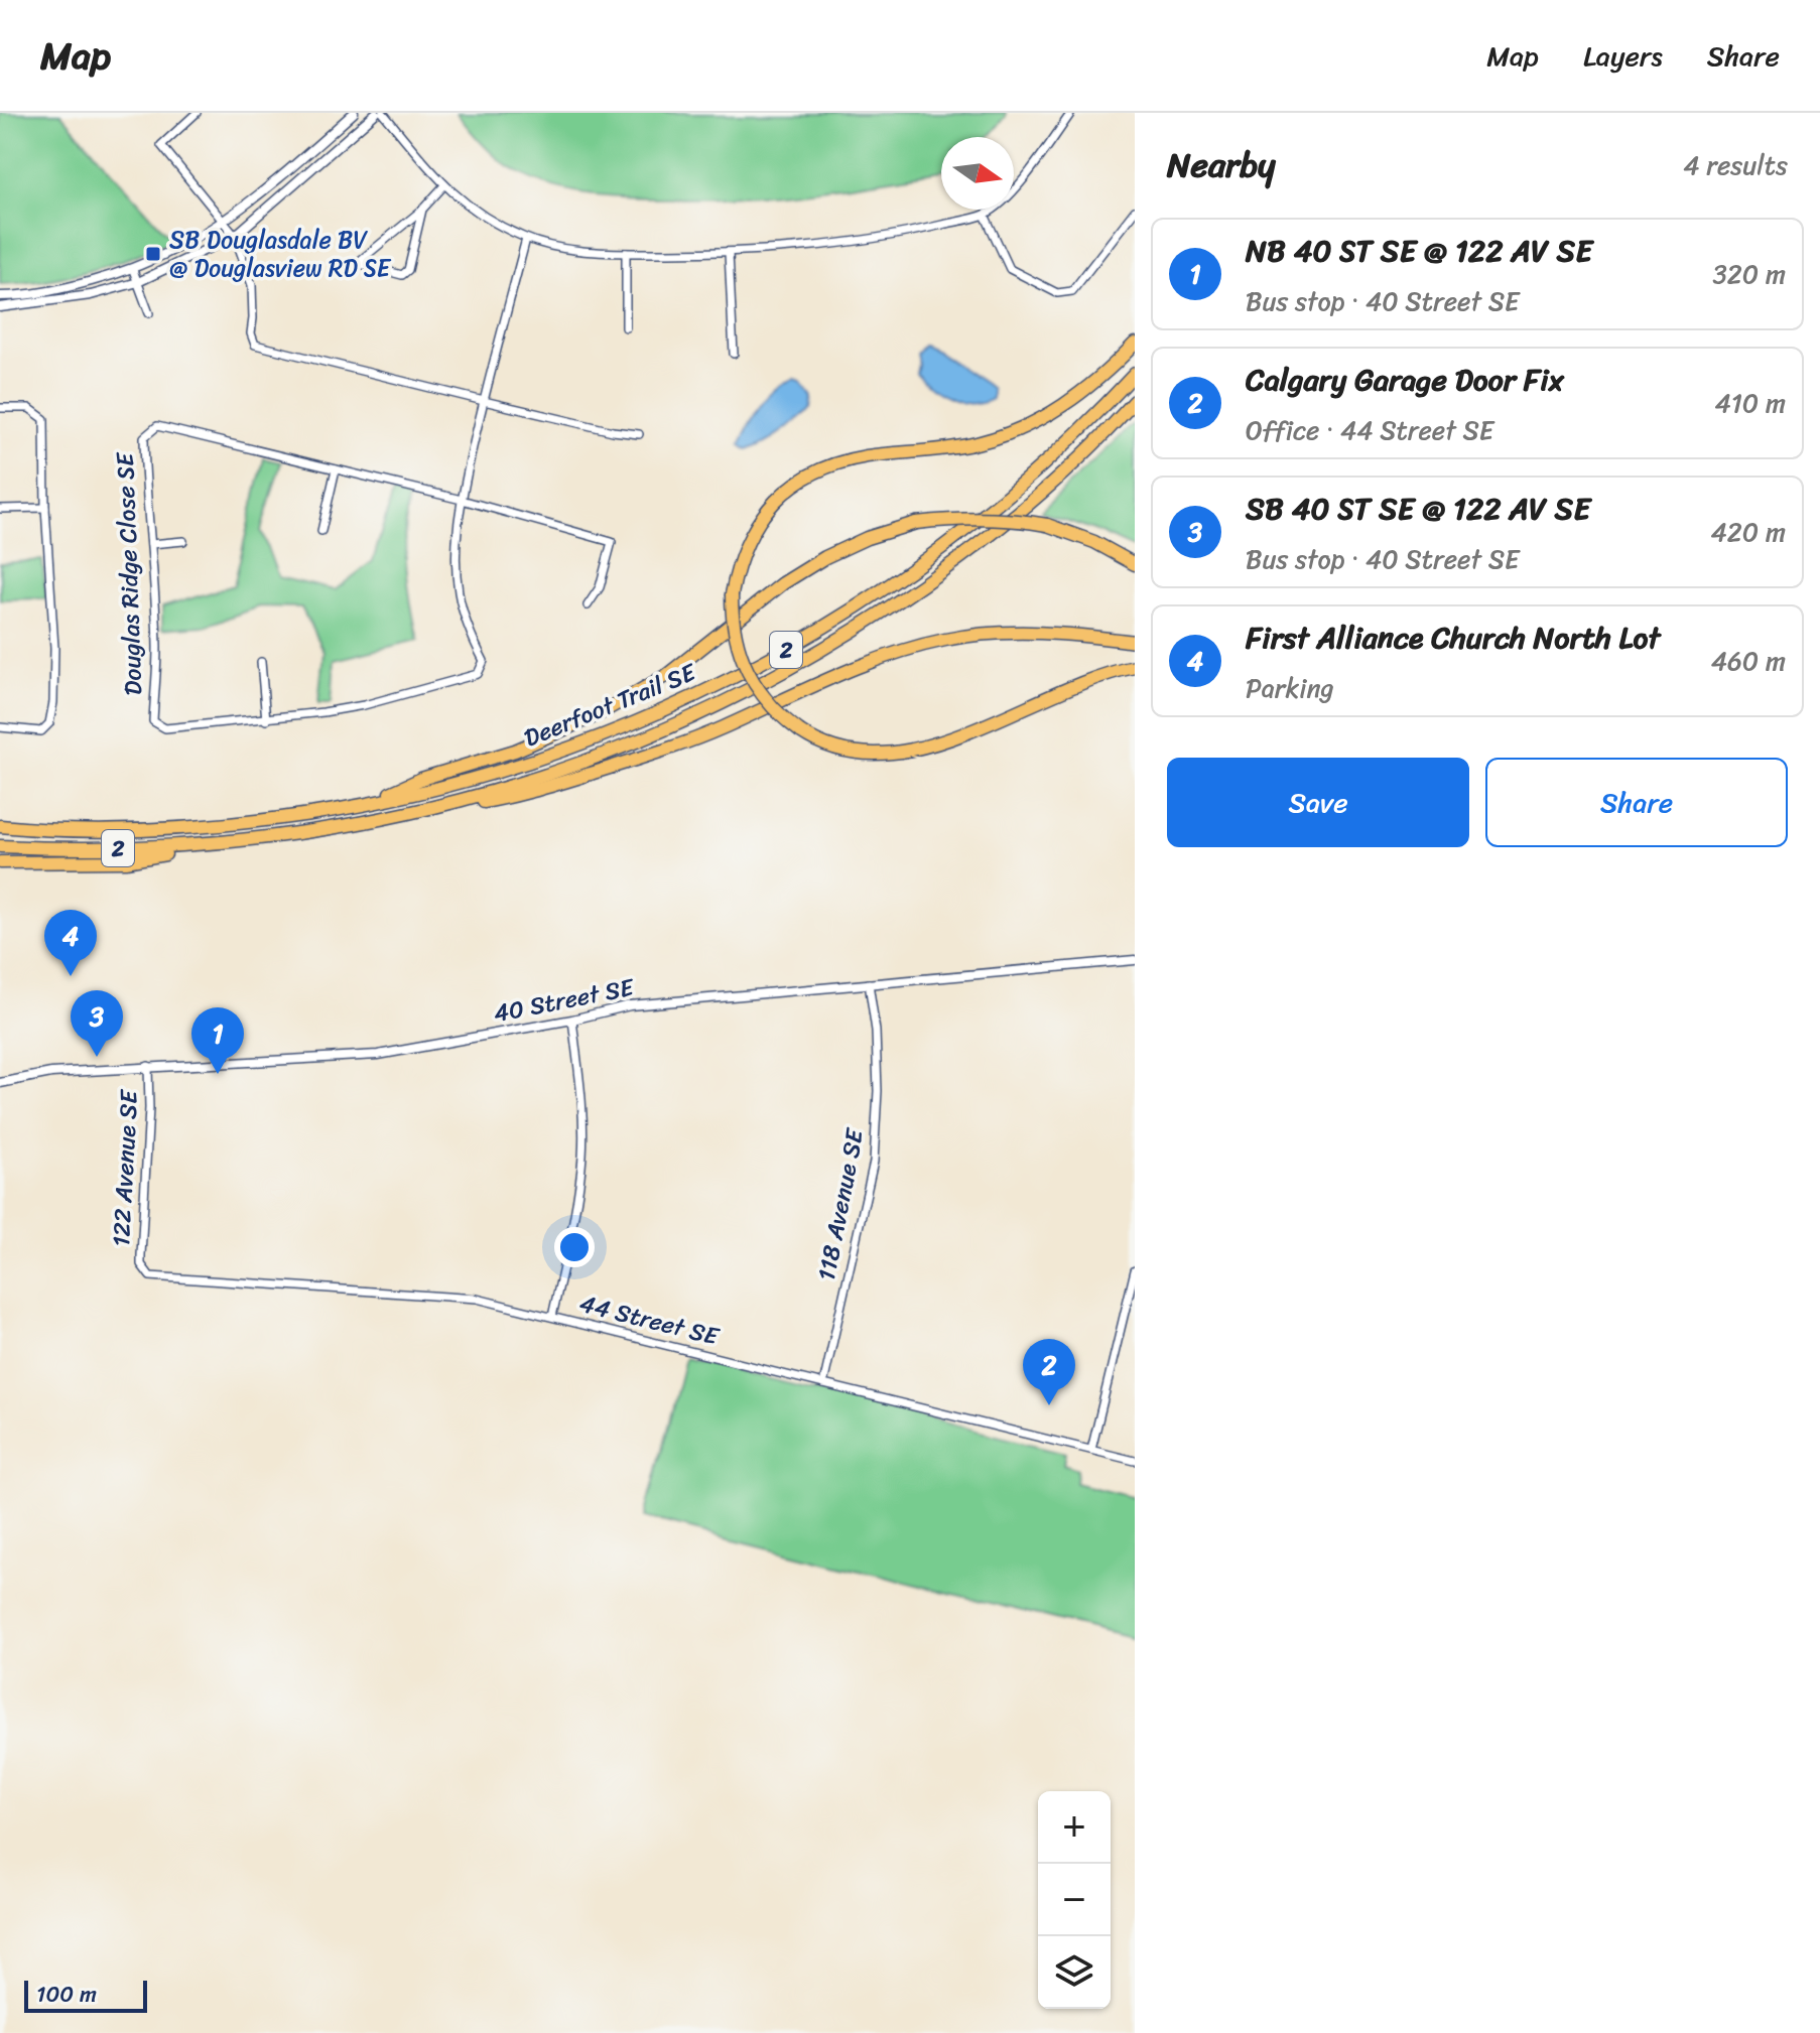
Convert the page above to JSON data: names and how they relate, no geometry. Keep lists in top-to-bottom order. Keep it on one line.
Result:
{"streets":{"highway":["2","Deerfoot Trail SE"],"street":["Douglas Ridge Close SE","40 Street SE","122 Avenue SE","118 Avenue SE","44 Street SE"]},"crossings":[["40 Street SE","122 Avenue SE"],["40 Street SE","118 Avenue SE"],["122 Avenue SE","44 Street SE"],["118 Avenue SE","44 Street SE"]],"places":{"transit":["SB Douglasdale BV @ Douglasview RD SE"]},"scale_bar":"100 m","north":"right","page":{"header":"Map","nav":["Map","Layers","Share"],"heading":["Nearby","4 results"],"list":[{"mark":"1","name":"NB 40 ST SE @ 122 AV SE","note":"Bus stop · 40 Street SE","value":"320 m"},{"mark":"2","name":"Calgary Garage Door Fix","note":"Office · 44 Street SE","value":"410 m"},{"mark":"3","name":"SB 40 ST SE @ 122 AV SE","note":"Bus stop · 40 Street SE","value":"420 m"},{"mark":"4","name":"First Alliance Church North Lot","note":"Parking","value":"460 m"}],"buttons":["Save","Share"],"pins":["4","3","1","2"],"map_buttons":["+","−"],"scale":"100 m"}}
